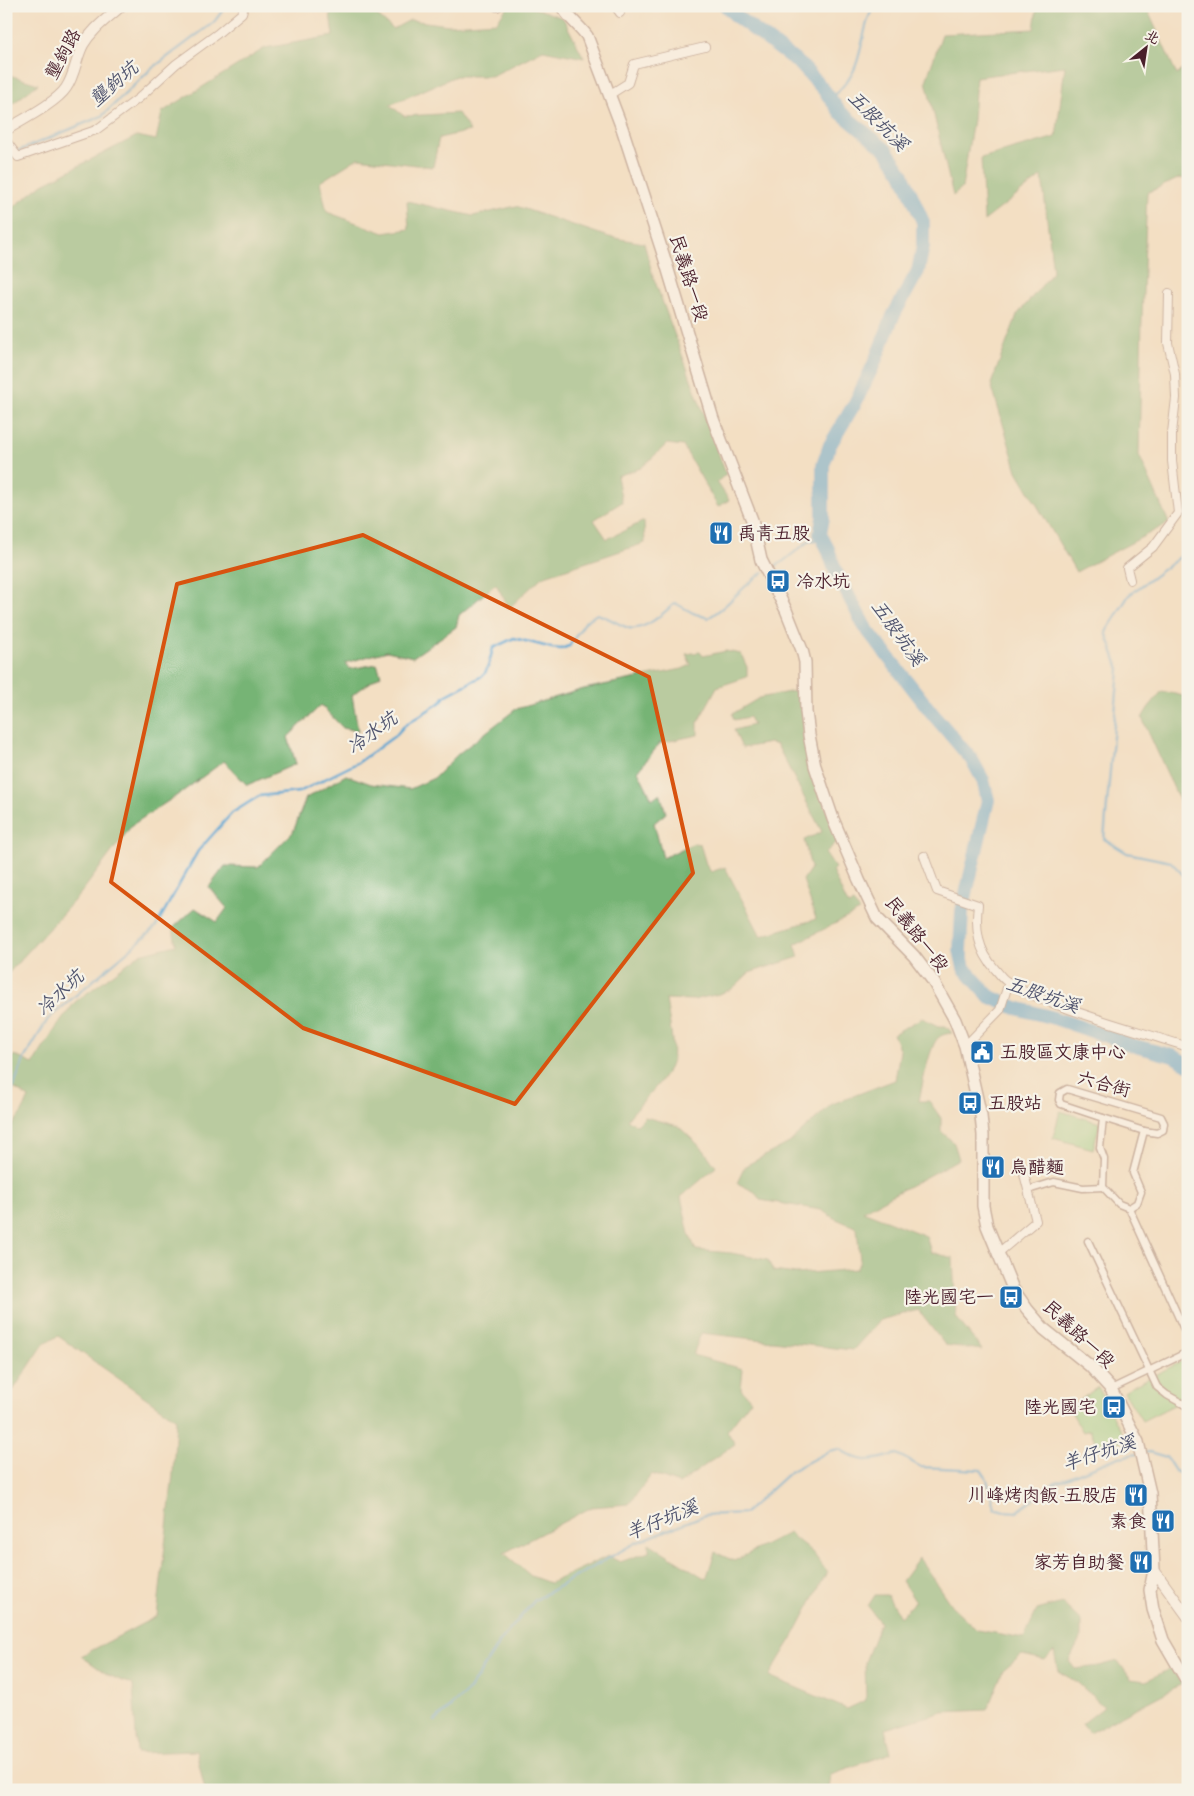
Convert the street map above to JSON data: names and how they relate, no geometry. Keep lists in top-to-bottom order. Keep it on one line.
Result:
{"streets":{"main road":["民義路一段"],"street":["壟鉤路","六合街"]},"water":["壟鉤坑","五股坑溪","冷水坑","羊仔坑溪"],"places":{"restaurant":["禹青五股","烏醋麵","川峰烤肉飯-五股店","素食","家芳自助餐"],"bus stop":["冷水坑","五股站","陸光國宅一","陸光國宅"],"public building":["五股區文康中心"]},"north":"top right"}
